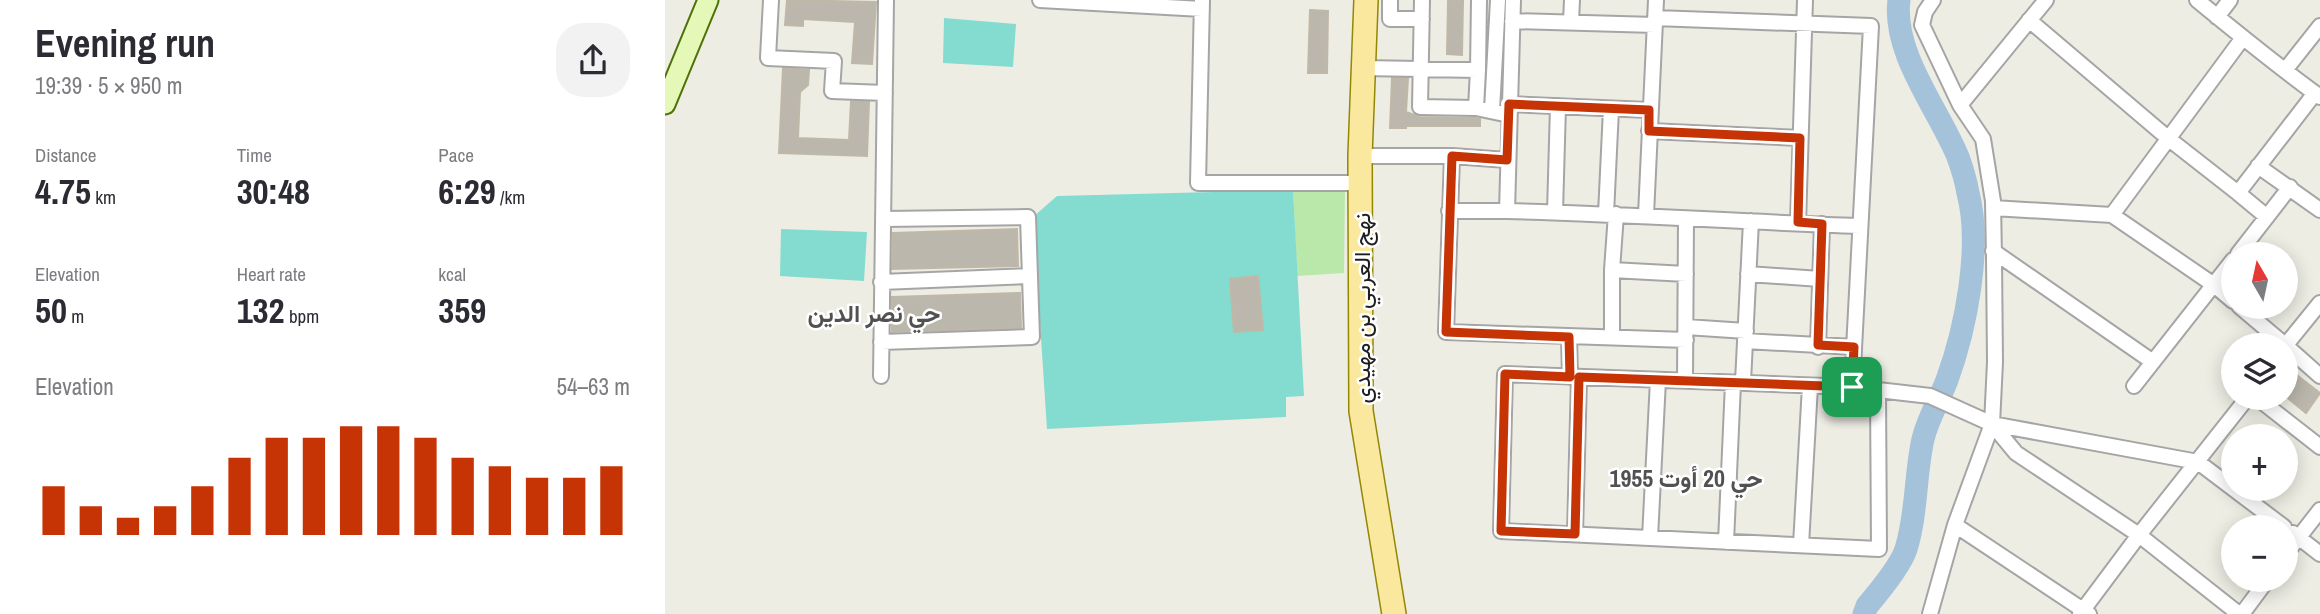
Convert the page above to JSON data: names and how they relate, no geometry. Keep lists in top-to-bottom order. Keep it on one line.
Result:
{"streets":{"main road":["نهج العربي بن مهيدي"]},"districts":["حي نصر الدين","حي 20 أوت 1955"],"north":"top","page":{"heading":["Evening run","19:39 · 5 × 950 m"],"stats":[["Distance","4.75 km"],["Time","30:48"],["Pace","6:29 /km"],["Elevation","50 m"],["Heart rate","132 bpm"],["kcal","359"]],"map_buttons":["+","−"],"chart":["Elevation","54–63 m"]}}
